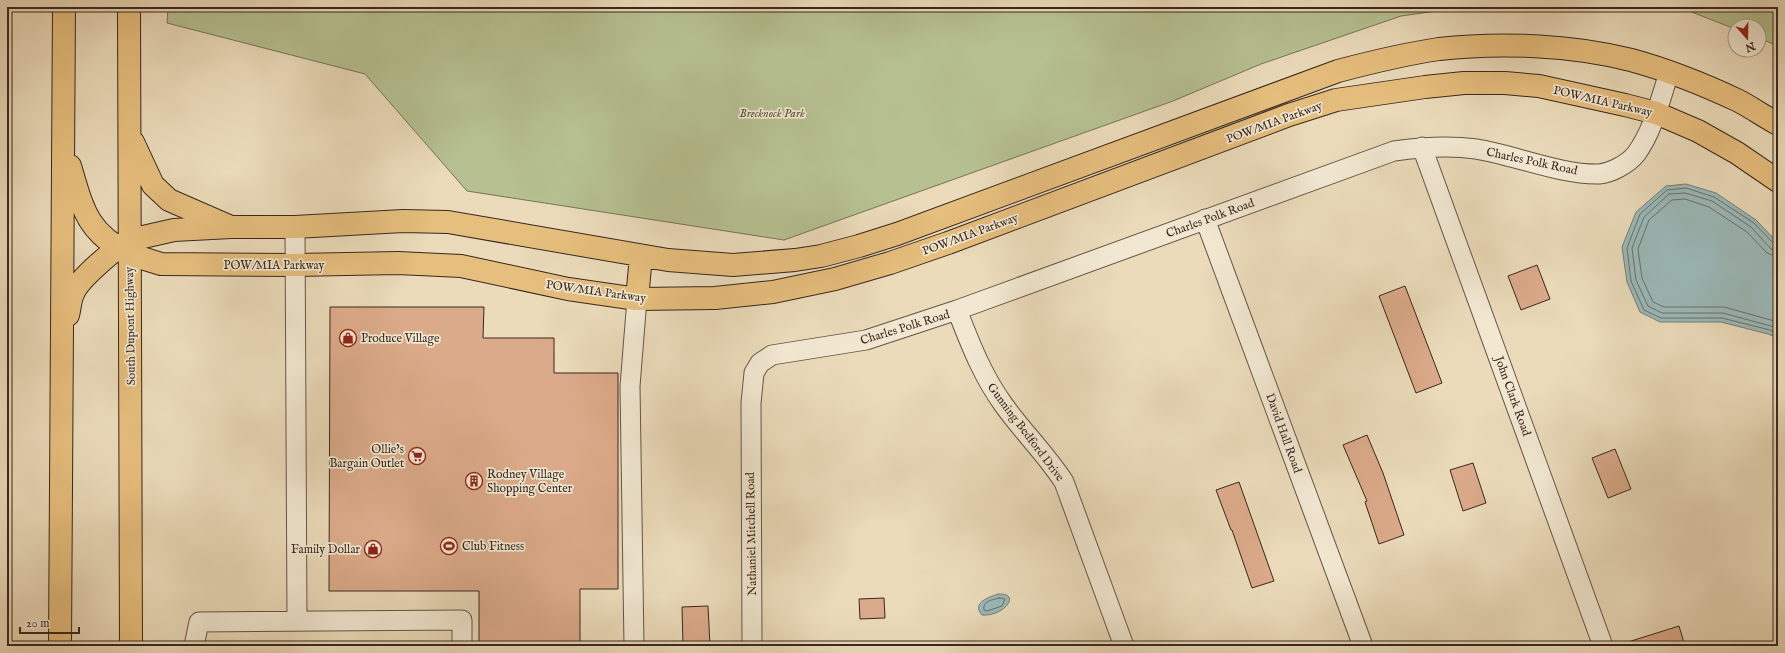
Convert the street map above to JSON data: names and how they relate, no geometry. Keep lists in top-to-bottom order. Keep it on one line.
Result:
{"streets":{"main road":["POW/MIA Parkway","South Dupont Highway"],"street":["Charles Polk Road","John Clark Road","Gunning Bedford Drive","David Hall Road","Nathaniel Mitchell Road"]},"crossings":[["POW/MIA Parkway","Charles Polk Road"],["POW/MIA Parkway","South Dupont Highway"],["Charles Polk Road","John Clark Road"],["Charles Polk Road","Gunning Bedford Drive"],["Charles Polk Road","David Hall Road"],["Charles Polk Road","Nathaniel Mitchell Road"]],"parks":["Brecknock Park"],"places":{"shop":["Produce Village","Family Dollar"],"supermarket":["Ollie’s Bargain Outlet"],"building":["Rodney Village Shopping Center"],"sports":["Club Fitness"]},"scale_bar":"20 m","north":"bottom"}
